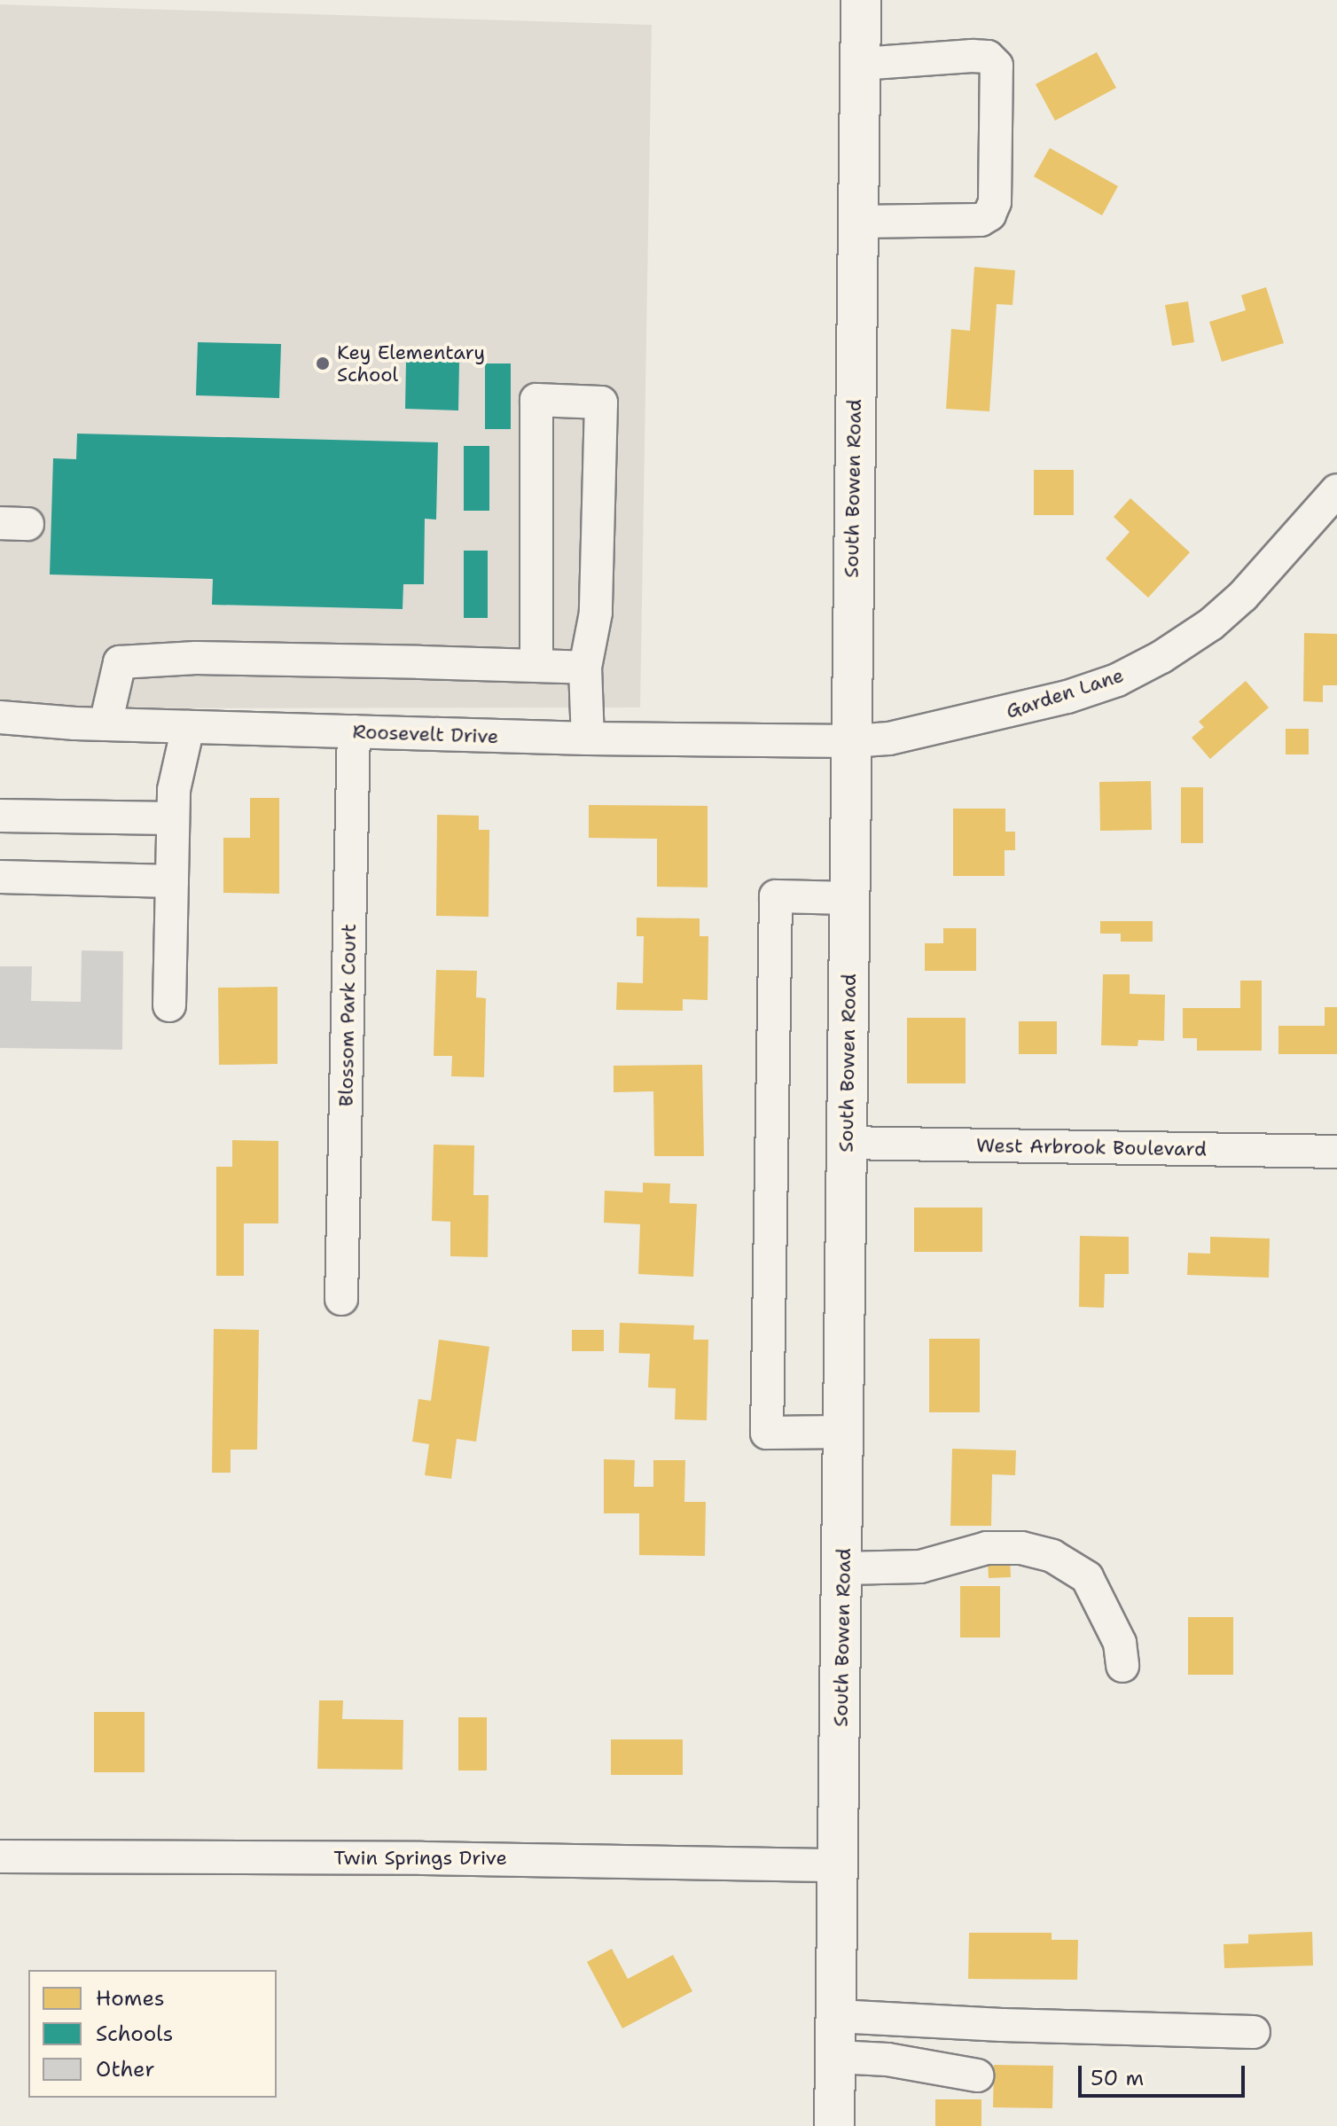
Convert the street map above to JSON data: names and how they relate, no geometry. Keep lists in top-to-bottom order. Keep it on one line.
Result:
{"streets":{"main road":["South Bowen Road"],"street":["Garden Lane","Roosevelt Drive","Blossom Park Court","West Arbrook Boulevard","Twin Springs Drive"]},"crossings":[["South Bowen Road","Garden Lane"],["South Bowen Road","Roosevelt Drive"],["South Bowen Road","West Arbrook Boulevard"],["South Bowen Road","Twin Springs Drive"],["Garden Lane","Roosevelt Drive"],["Roosevelt Drive","Blossom Park Court"]],"places":["Key Elementary School"],"legend":["Homes","Schools","Other"],"scale_bar":"50 m"}
